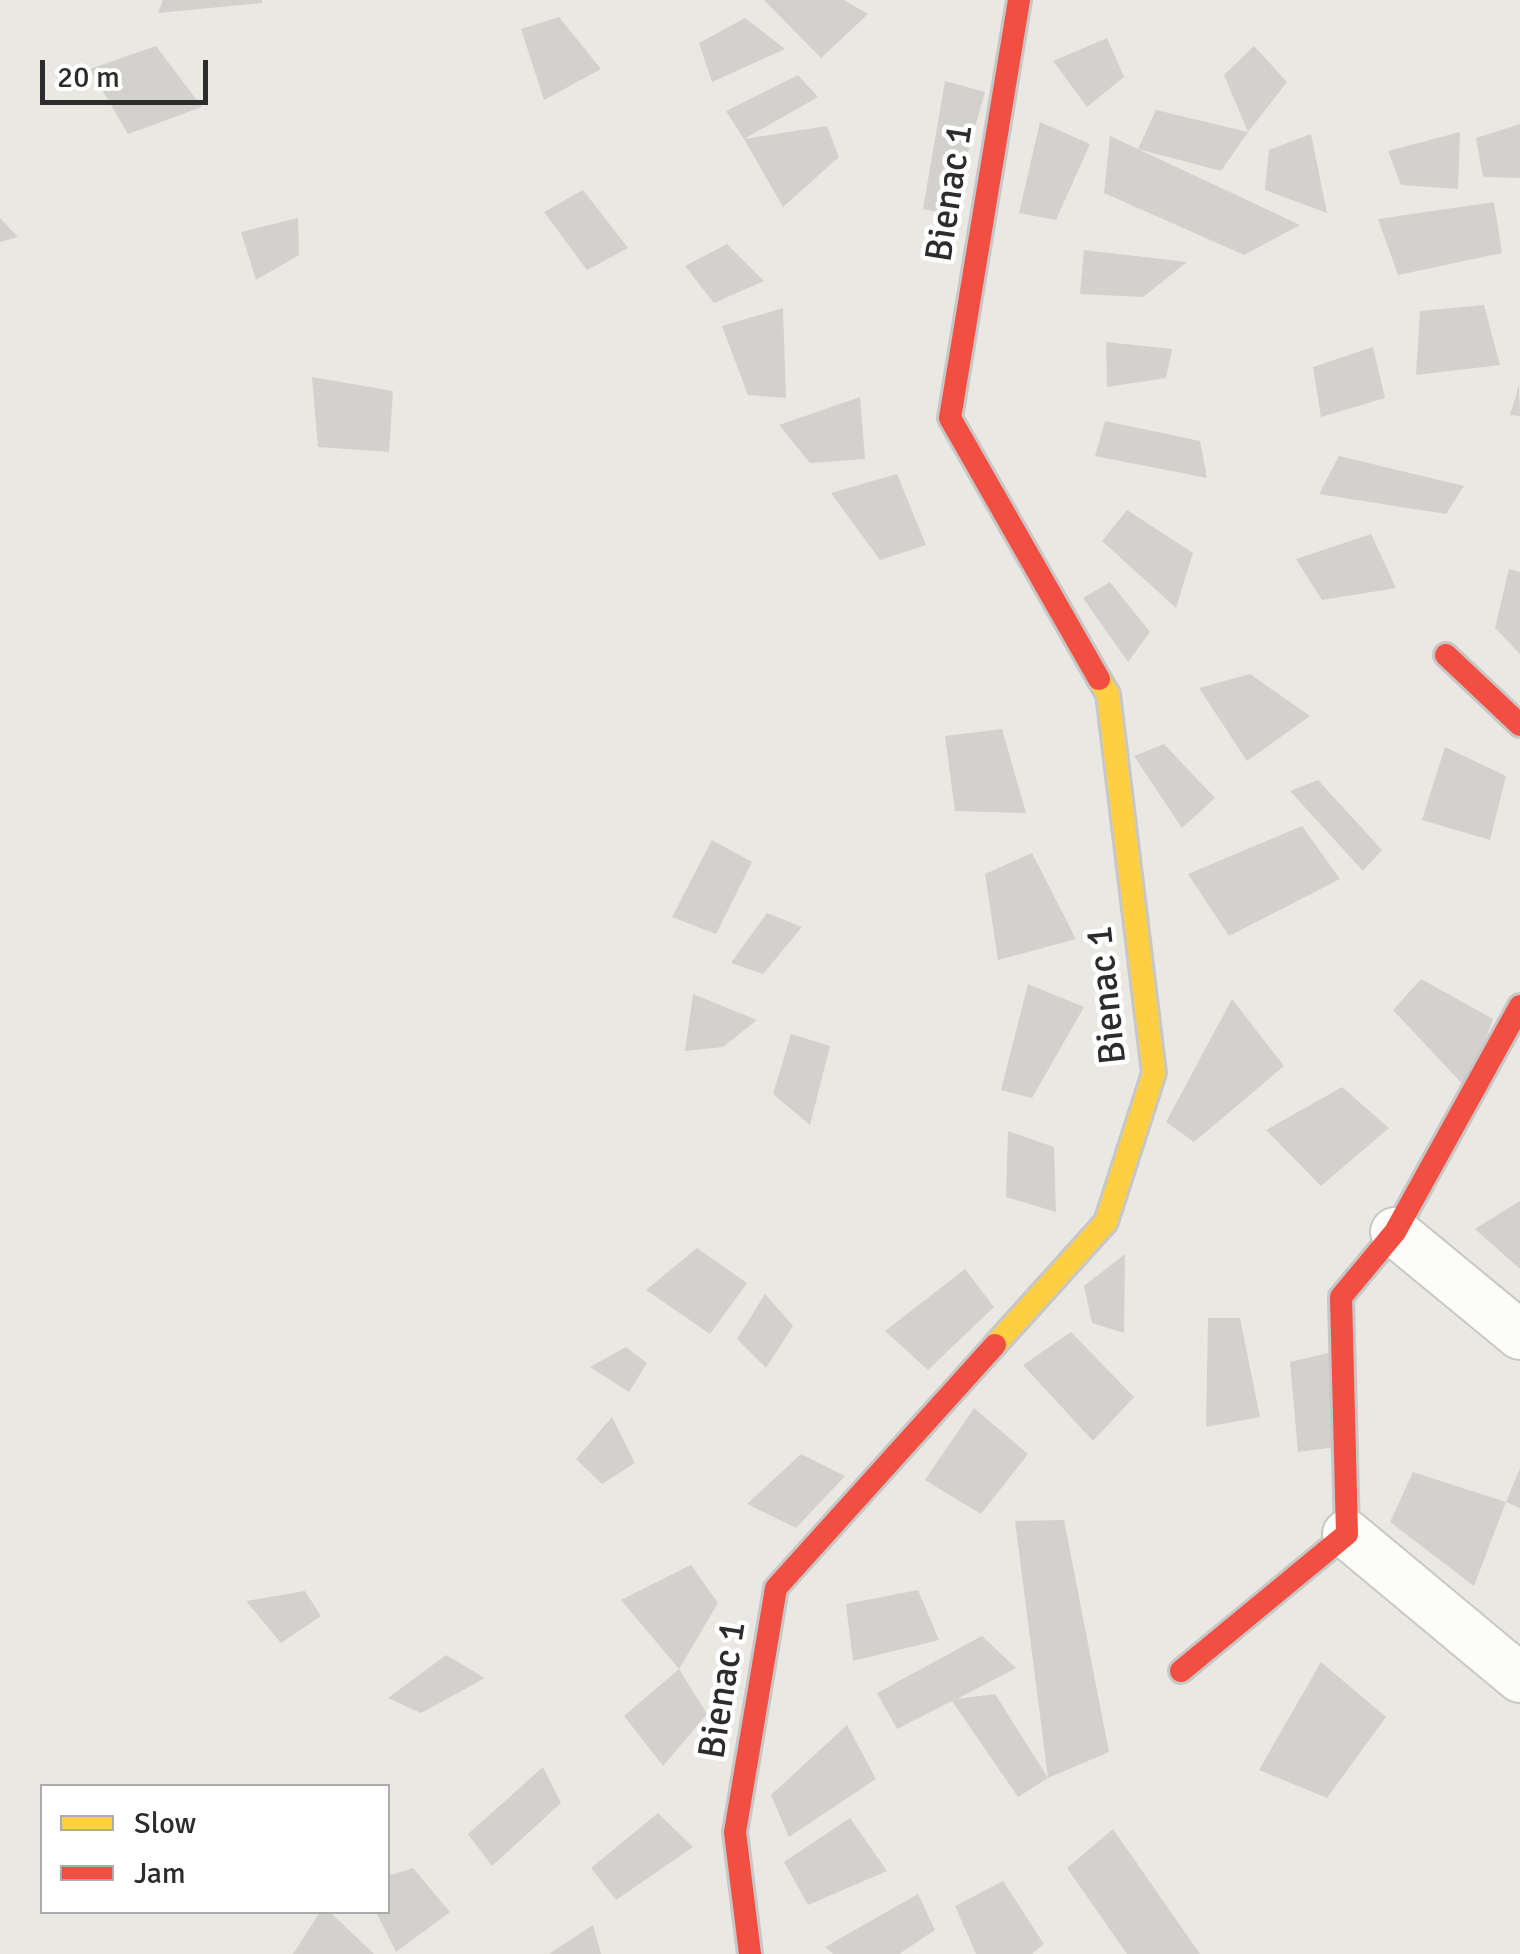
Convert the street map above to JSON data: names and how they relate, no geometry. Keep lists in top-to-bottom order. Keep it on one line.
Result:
{"streets":{"street":["Bienac 1"]},"legend":["Slow","Jam"],"scale_bar":"20 m"}
